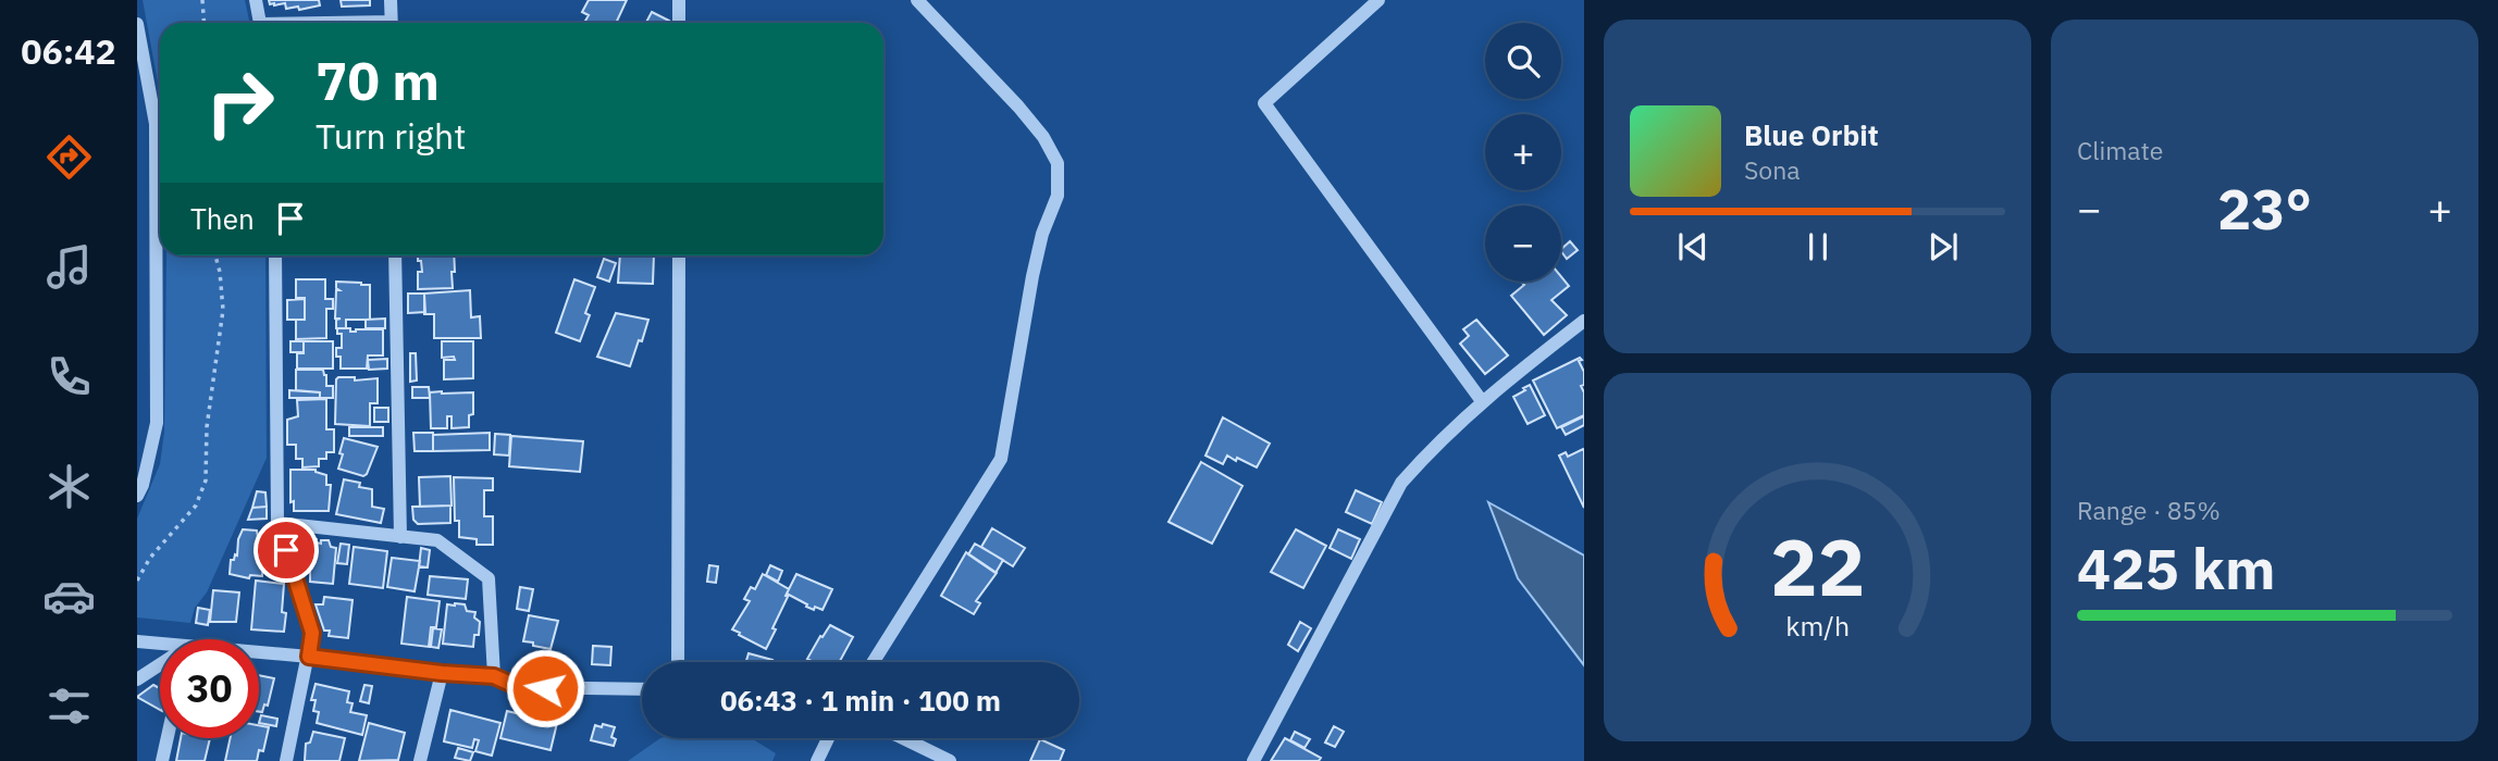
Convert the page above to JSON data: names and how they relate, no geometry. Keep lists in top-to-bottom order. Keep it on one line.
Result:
{"page":{"tabs":"06:42","tile":["Climate",["Range · 85%","425 km"]],"map_buttons":["+","−"],"turn":["70 m","Turn right"],"song":["Blue Orbit","Sona"],"heat":["−","23°","+"],"then":"Then","limit":"30","trip":"06:43 · 1 min · 100 m","gauge":["22","km/h"]}}
